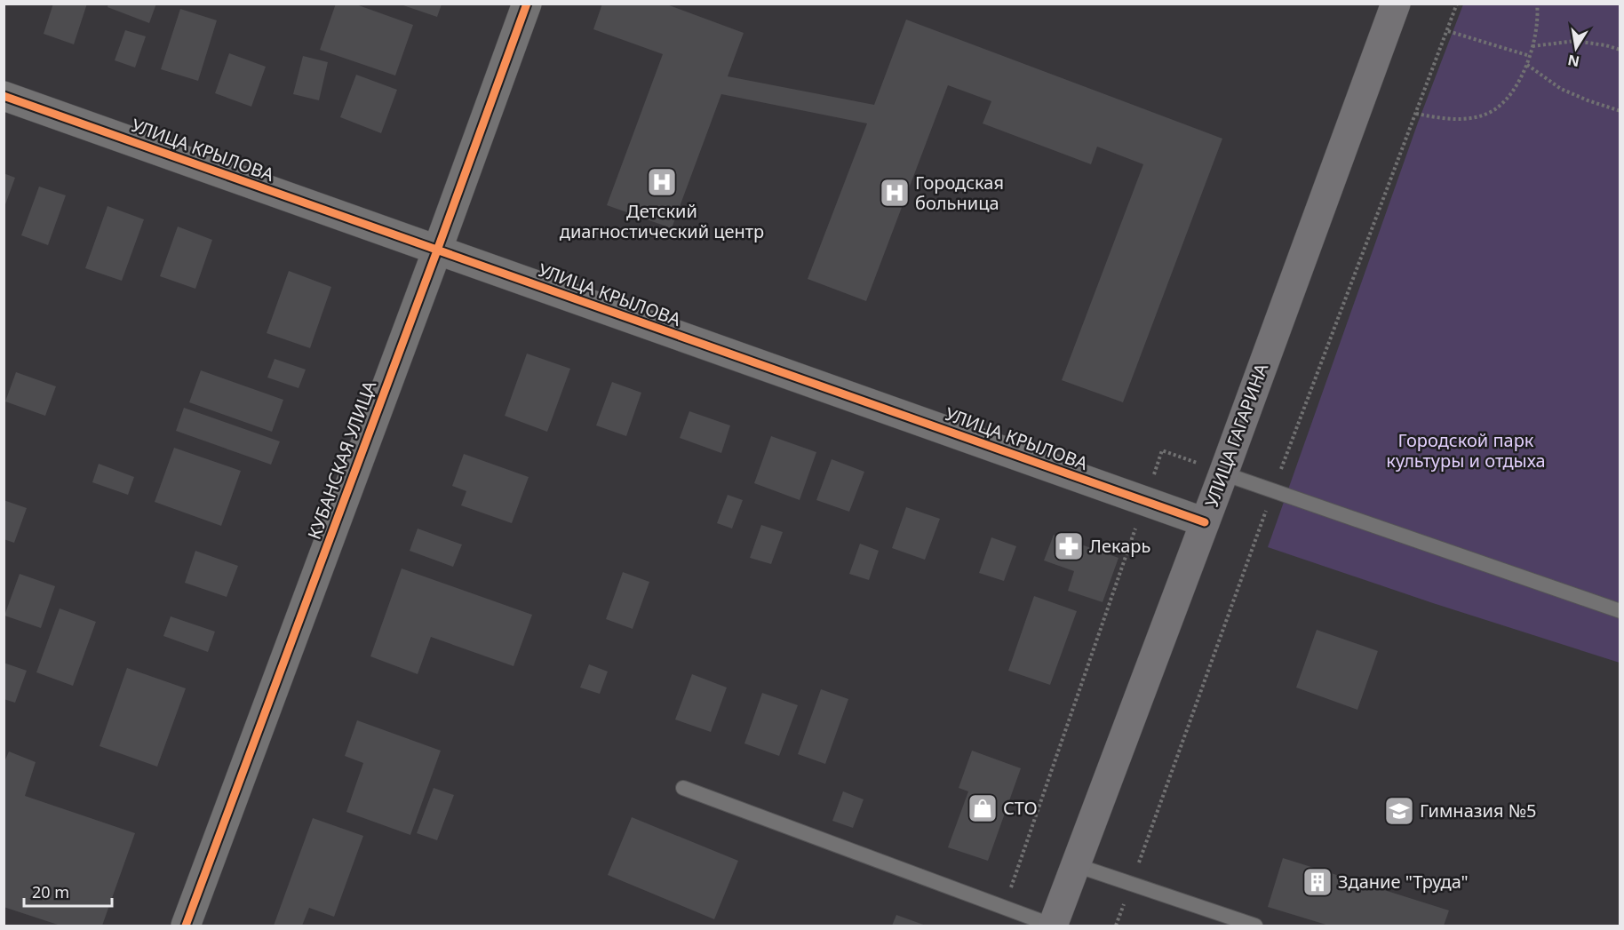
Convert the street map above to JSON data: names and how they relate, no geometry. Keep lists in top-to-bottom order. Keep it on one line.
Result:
{"streets":{"main road":["УЛИЦА ГАГАРИНА"],"street":["УЛИЦА КРЫЛОВА","КУБАНСКАЯ УЛИЦА"]},"crossings":[["УЛИЦА КРЫЛОВА","УЛИЦА ГАГАРИНА"],["УЛИЦА КРЫЛОВА","КУБАНСКАЯ УЛИЦА"]],"parks":["Городской парк культуры и отдыха"],"places":{"hospital":["Детский диагностический центр","Городская больница"],"pharmacy":["Лекарь"],"shop":["СТО"],"school or university":["Гимназия №5"],"building":["Здание \"Труда\""]},"scale_bar":"20 m","north":"bottom"}
